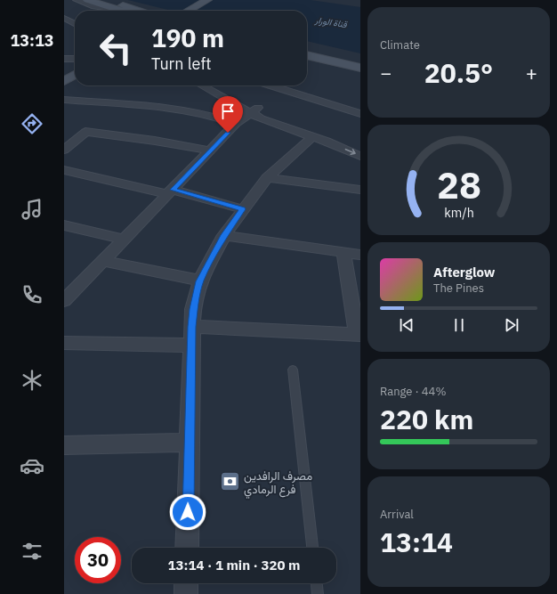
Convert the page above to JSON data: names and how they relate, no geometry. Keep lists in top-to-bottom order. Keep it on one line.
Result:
{"water":["قناة الورار"],"places":{"bank":["مصرف الرافدين فرع الرمادي"]},"page":{"tabs":"13:13","tile":["Climate",["Range · 44%","220 km"],["Arrival","13:14"]],"turn":["190 m","Turn left"],"heat":["−","20.5°","+"],"song":["Afterglow","The Pines"],"limit":"30","trip":"13:14 · 1 min · 320 m","gauge":["28","km/h"]}}
